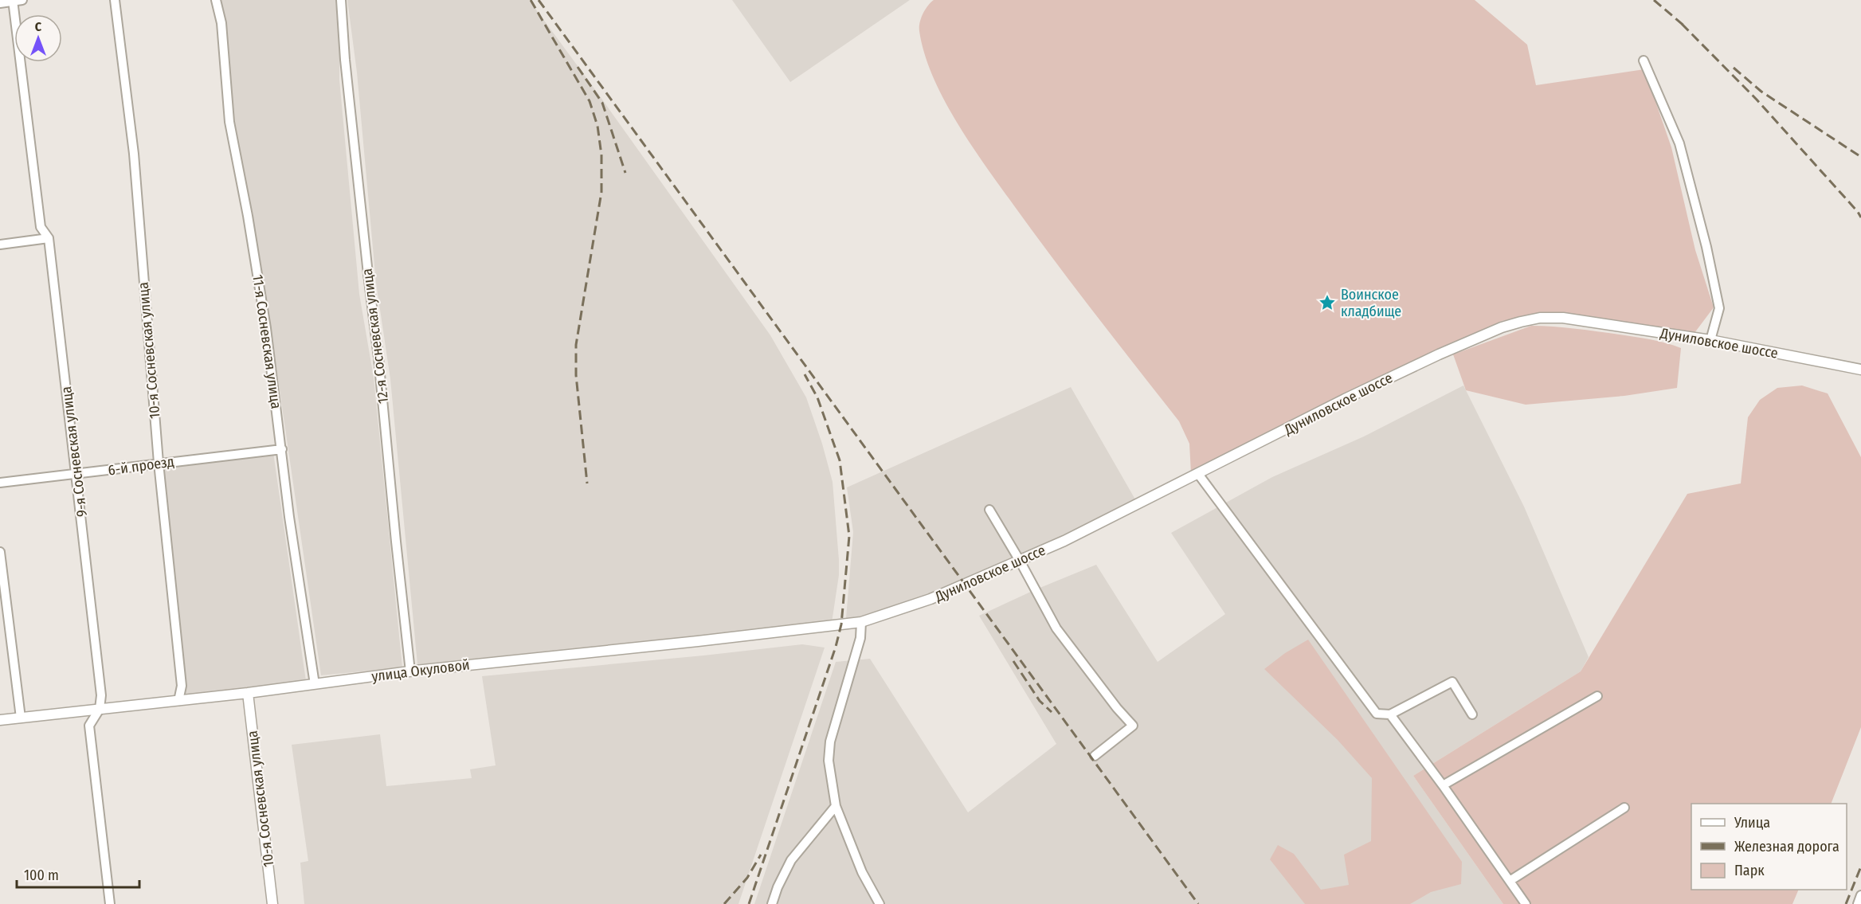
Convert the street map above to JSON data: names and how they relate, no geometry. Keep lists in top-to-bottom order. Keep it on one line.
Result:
{"streets":{"street":["12-я Сосневская улица","11-я Сосневская улица","Дуниловское шоссе","10-я Сосневская улица","9-я Сосневская улица","6-й проезд","улица Окуловой"]},"crossings":[["12-я Сосневская улица","улица Окуловой"],["11-я Сосневская улица","6-й проезд"],["11-я Сосневская улица","улица Окуловой"],["Дуниловское шоссе","улица Окуловой"],["10-я Сосневская улица","6-й проезд"],["10-я Сосневская улица","улица Окуловой"],["9-я Сосневская улица","6-й проезд"],["9-я Сосневская улица","улица Окуловой"]],"places":{"place":["Воинское кладбище"]},"legend":["Улица","Железная дорога","Парк"],"scale_bar":"100 m","north":"top"}
